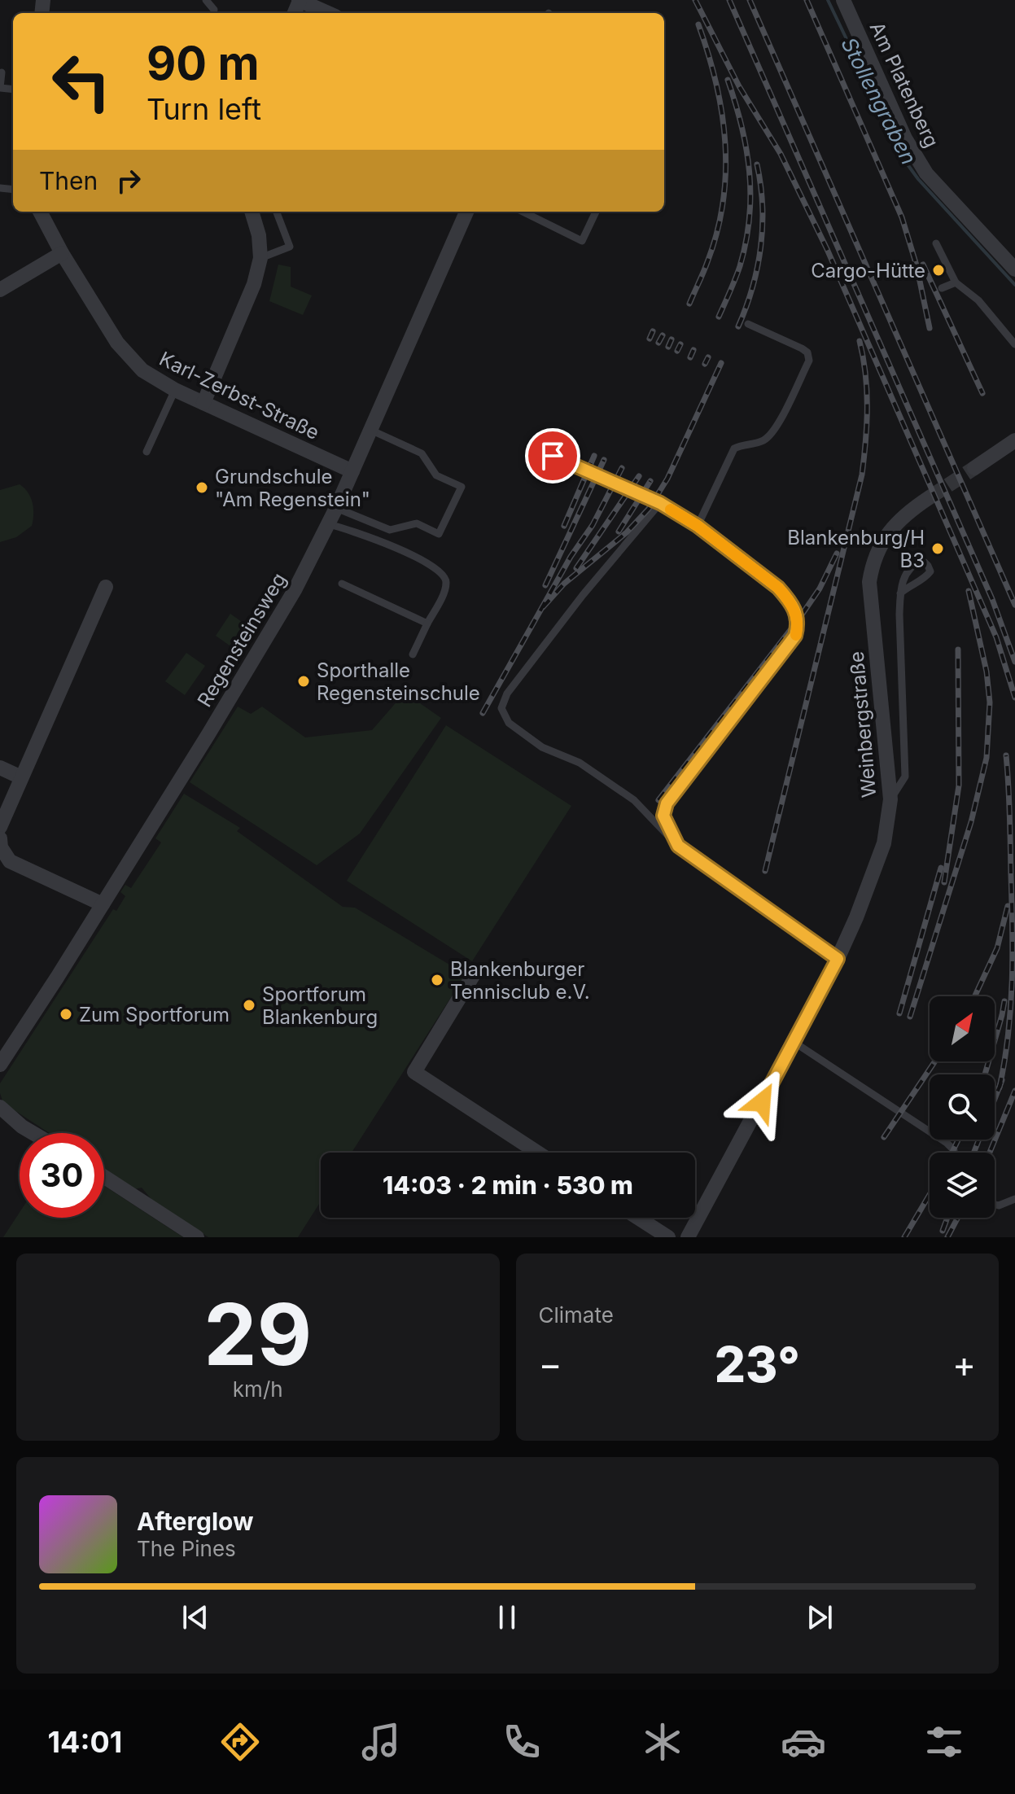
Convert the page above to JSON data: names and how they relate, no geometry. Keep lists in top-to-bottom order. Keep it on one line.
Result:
{"streets":{"street":["Am Platenberg","Karl-Zerbst-Straße","Regensteinsweg","Weinbergstraße"]},"crossings":[["Karl-Zerbst-Straße","Regensteinsweg"]],"water":["Stollengraben"],"places":["Cargo-Hütte","Grundschule \"Am Regenstein\"","Blankenburg/H B3","Sporthalle Regensteinschule","Blankenburger Tennisclub e.V.","Sportforum Blankenburg","Zum Sportforum"],"north":"top right","page":{"turn":["90 m","Turn left"],"then":"Then","limit":"30","trip":"14:03 · 2 min · 530 m","tile":[["29","km/h"],"Climate"],"heat":["−","23°","+"],"song":["Afterglow","The Pines"],"tabs":"14:01"}}
